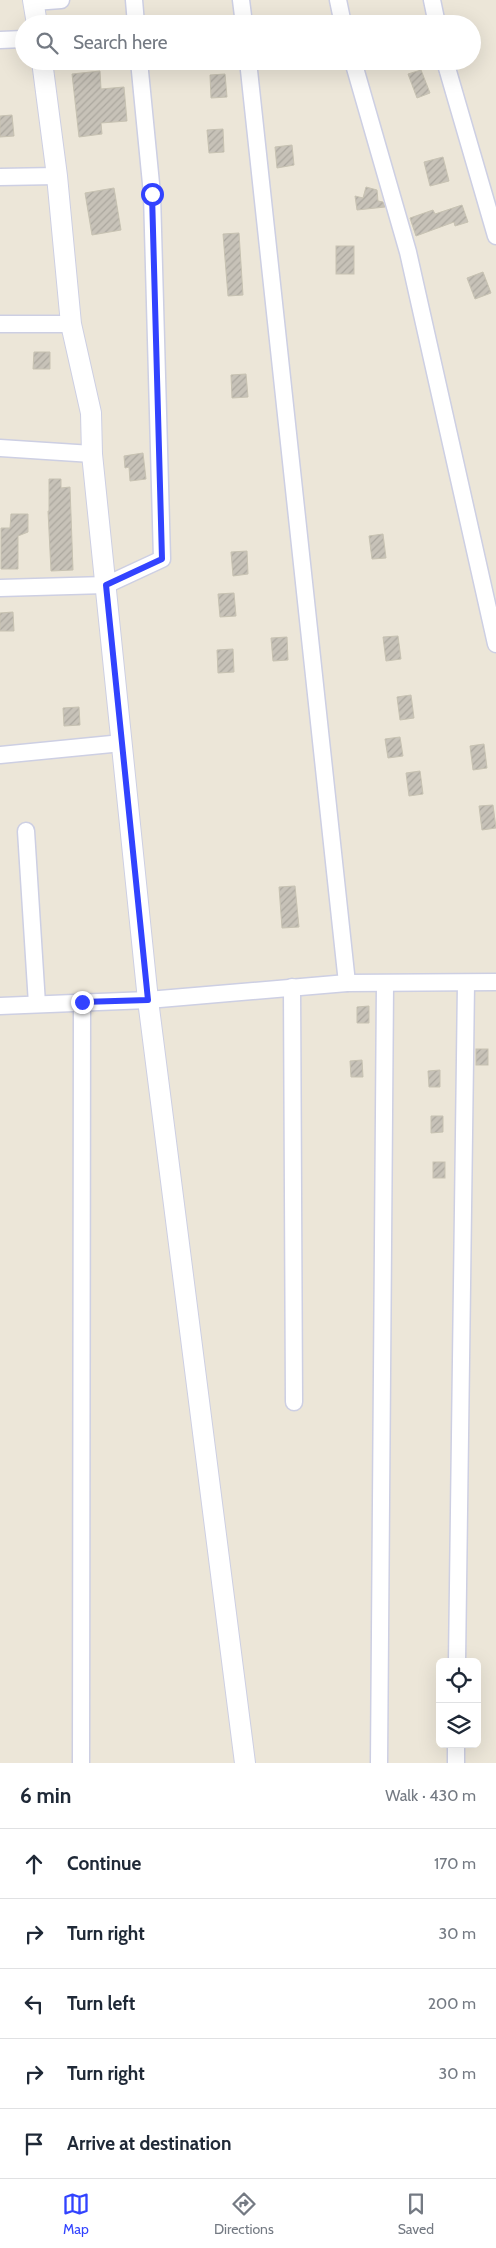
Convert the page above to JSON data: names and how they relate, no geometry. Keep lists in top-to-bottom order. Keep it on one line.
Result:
{"page":{"search":"Search here","heading":["6 min","Walk · 430 m"],"list":[["Continue","170 m"],["Turn right","30 m"],["Turn left","200 m"],["Turn right","30 m"],"Arrive at destination"],"nav":["Map","Directions","Saved"]}}
